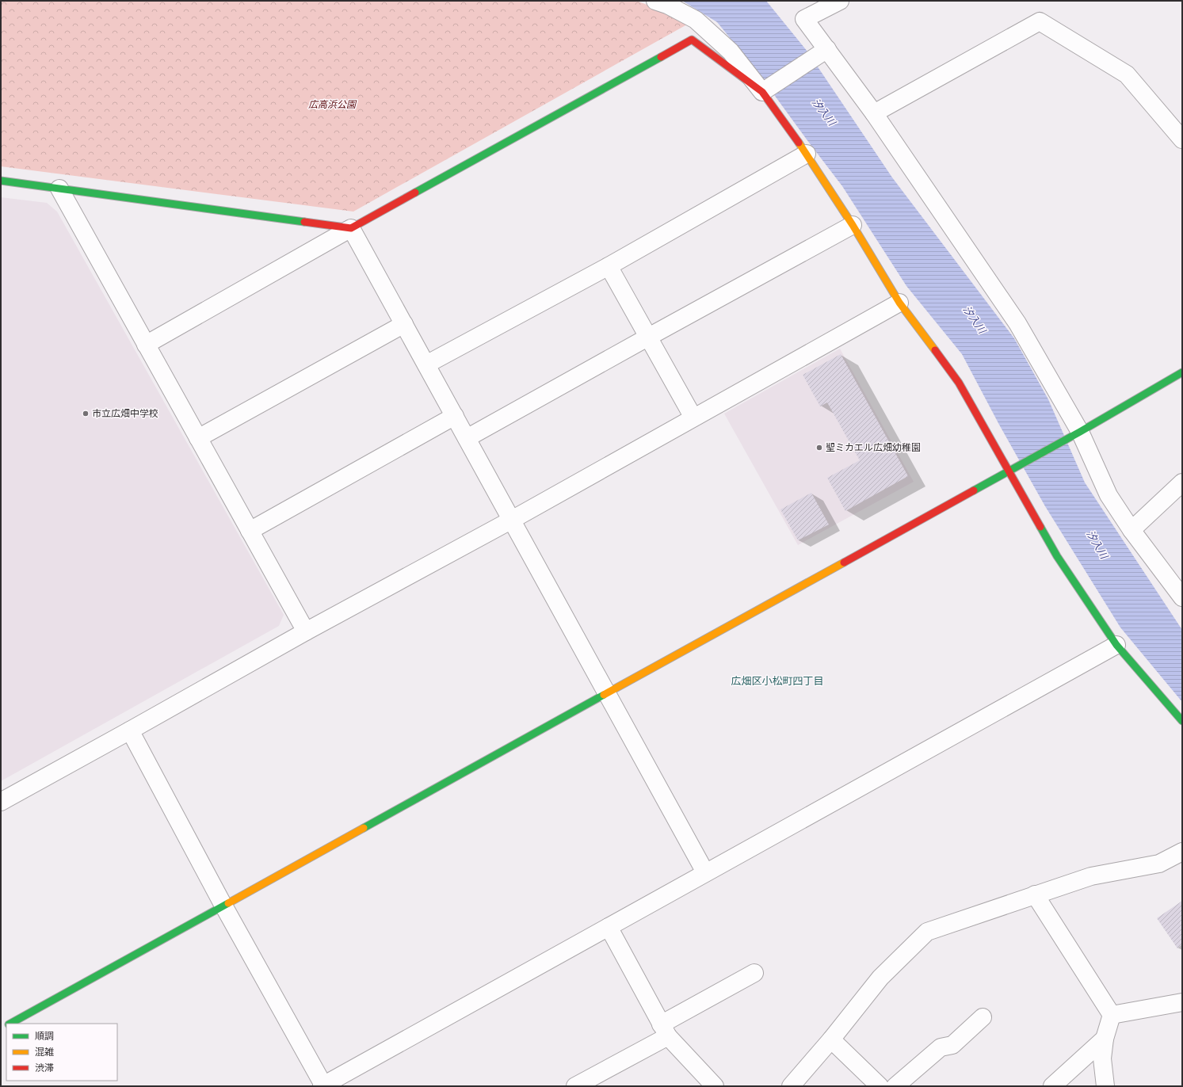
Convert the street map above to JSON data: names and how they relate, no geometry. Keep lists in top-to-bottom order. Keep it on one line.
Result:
{"districts":["広畑区小松町四丁目"],"water":["汐入川"],"parks":["広高浜公園"],"places":["市立広畑中学校","聖ミカエル広畑幼稚園"],"legend":["順調","混雑","渋滞"]}
